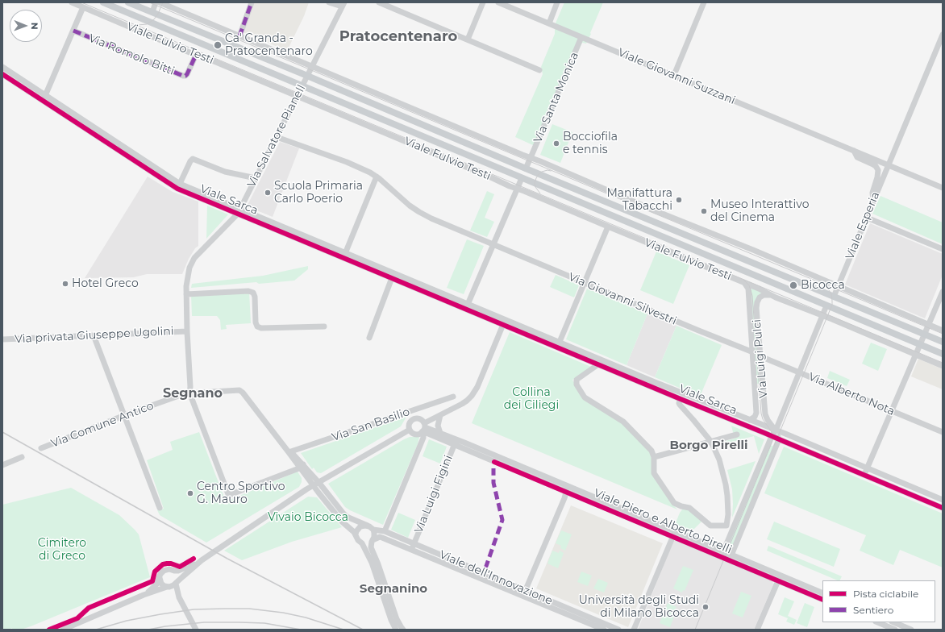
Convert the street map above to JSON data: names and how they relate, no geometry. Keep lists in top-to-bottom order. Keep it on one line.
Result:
{"streets":{"main road":["Viale Fulvio Testi"],"street":["Via Romolo Bitti","Viale Giovanni Suzzani","Via Santa Monica","Via Salvatore Pianell","Viale Sarca","Viale Esperia","Via Giovanni Silvestri","Via privata Giuseppe Ugolini","Via Luigi Pulci","Via Alberto Nota","Via Comune Antico","Via San Basilio","Via Luigi Figini","Viale Piero e Alberto Pirelli","Viale dell'Innovazione"]},"crossings":[["Viale Fulvio Testi","Via Romolo Bitti"],["Viale Fulvio Testi","Via Santa Monica"],["Viale Fulvio Testi","Via Salvatore Pianell"],["Viale Fulvio Testi","Via Luigi Pulci"],["Viale Giovanni Suzzani","Via Santa Monica"],["Viale Giovanni Suzzani","Viale Esperia"],["Via Salvatore Pianell","Viale Sarca"],["Via Salvatore Pianell","Via Giovanni Silvestri"],["Via Salvatore Pianell","Via privata Giuseppe Ugolini"],["Via Salvatore Pianell","Via Comune Antico"],["Viale Sarca","Via Luigi Pulci"],["Via Giovanni Silvestri","Via Luigi Pulci"],["Via Luigi Pulci","Via Alberto Nota"],["Via Comune Antico","Via San Basilio"],["Via Luigi Figini","Viale Piero e Alberto Pirelli"],["Via Luigi Figini","Viale dell'Innovazione"]],"districts":["Pratocentenaro","Segnano","Borgo Pirelli","Segnanino"],"parks":["Collina dei Ciliegi","Vivaio Bicocca","Cimitero di Greco"],"places":["Ca' Granda - Pratocentenaro","Bocciofila e tennis","Scuola Primaria Carlo Poerio","Manifattura Tabacchi","Museo Interattivo del Cinema","Hotel Greco","Bicocca","Centro Sportivo G. Mauro","Università degli Studi di Milano Bicocca"],"legend":["Pista ciclabile","Sentiero"],"north":"right"}
